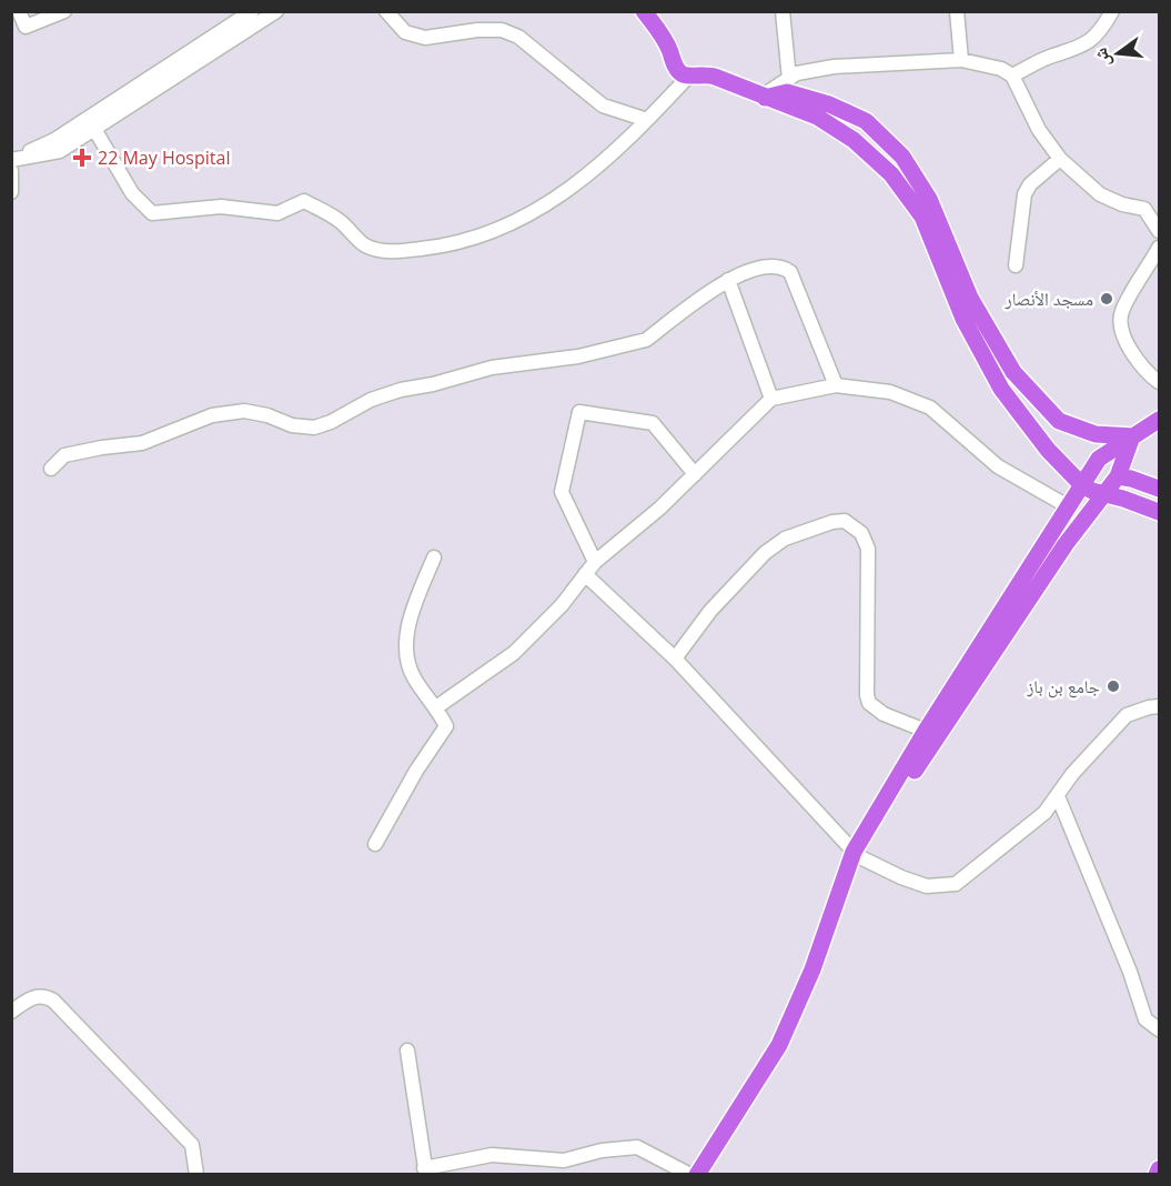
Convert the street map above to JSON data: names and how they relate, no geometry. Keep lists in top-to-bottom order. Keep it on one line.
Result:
{"places":{"health":["22 May Hospital"],"other":["مسجد الأنصار","جامع بن باز"]},"north":"left"}
